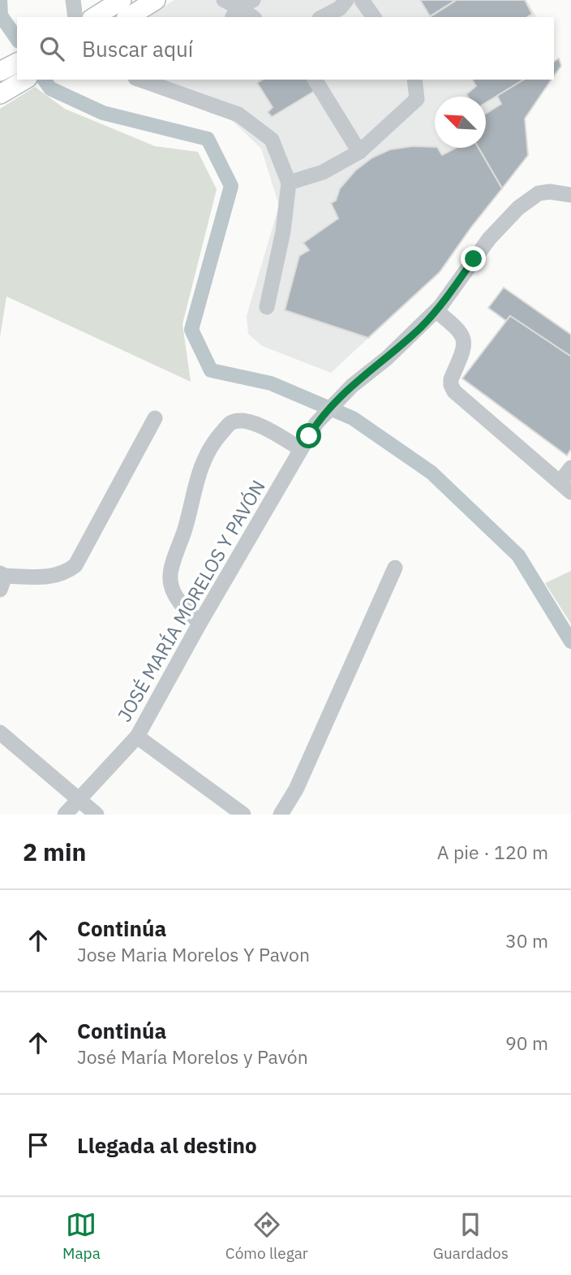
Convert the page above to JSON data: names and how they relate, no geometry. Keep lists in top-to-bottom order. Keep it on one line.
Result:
{"streets":{"street":["JOSÉ MARÍA MORELOS Y PAVÓN"]},"north":"top left","page":{"search":"Buscar aquí","heading":["2 min","A pie · 120 m"],"list":[["Continúa","Jose Maria Morelos Y Pavon","30 m"],["Continúa","José María Morelos y Pavón","90 m"],"Llegada al destino"],"nav":["Mapa","Cómo llegar","Guardados"]}}
